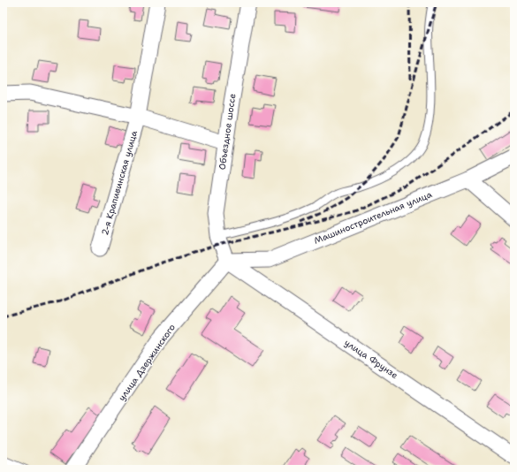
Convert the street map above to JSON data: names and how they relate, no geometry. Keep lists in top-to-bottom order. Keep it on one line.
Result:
{"streets":{"street":["Объездное шоссе","2-я Крапивинская улица","Машиностроительная улица","улица Фрунзе","улица Дзержинского"]},"crossings":[["Объездное шоссе","Машиностроительная улица"],["Объездное шоссе","улица Фрунзе"],["Объездное шоссе","улица Дзержинского"],["Машиностроительная улица","улица Фрунзе"],["Машиностроительная улица","улица Дзержинского"],["улица Фрунзе","улица Дзержинского"]]}
